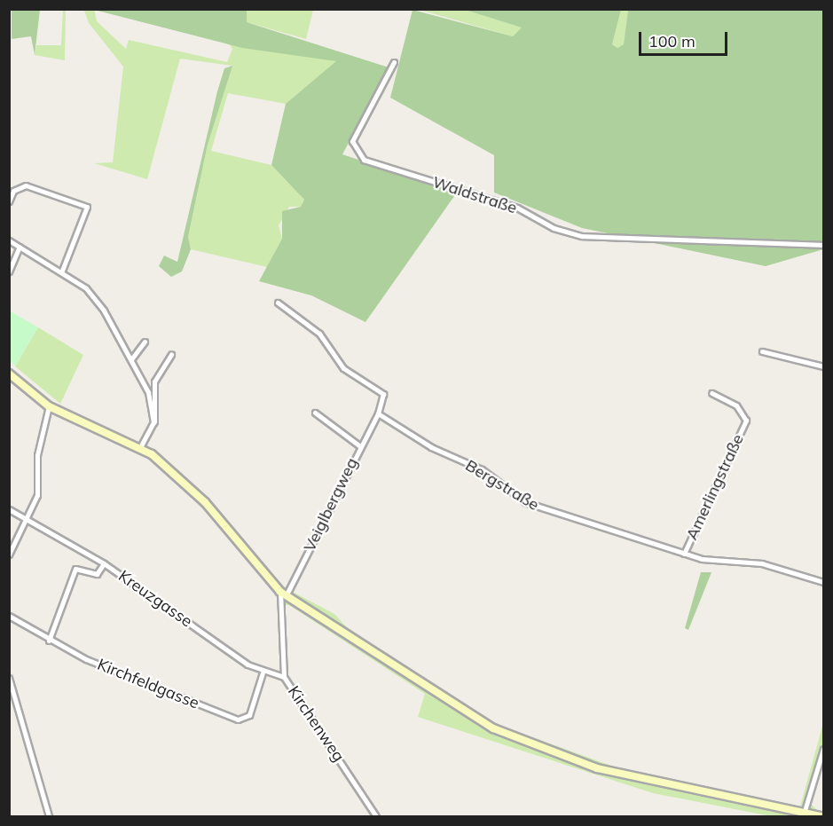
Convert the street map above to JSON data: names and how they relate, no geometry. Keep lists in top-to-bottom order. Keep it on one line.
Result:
{"streets":{"street":["Waldstraße","Bergstraße","Amerlingstraße","Veiglbergweg","Kreuzgasse","Kirchfeldgasse","Kirchenweg"]},"crossings":[["Bergstraße","Amerlingstraße"],["Bergstraße","Veiglbergweg"],["Veiglbergweg","Kirchenweg"],["Kreuzgasse","Kirchfeldgasse"],["Kreuzgasse","Kirchenweg"]],"scale_bar":"100 m"}
